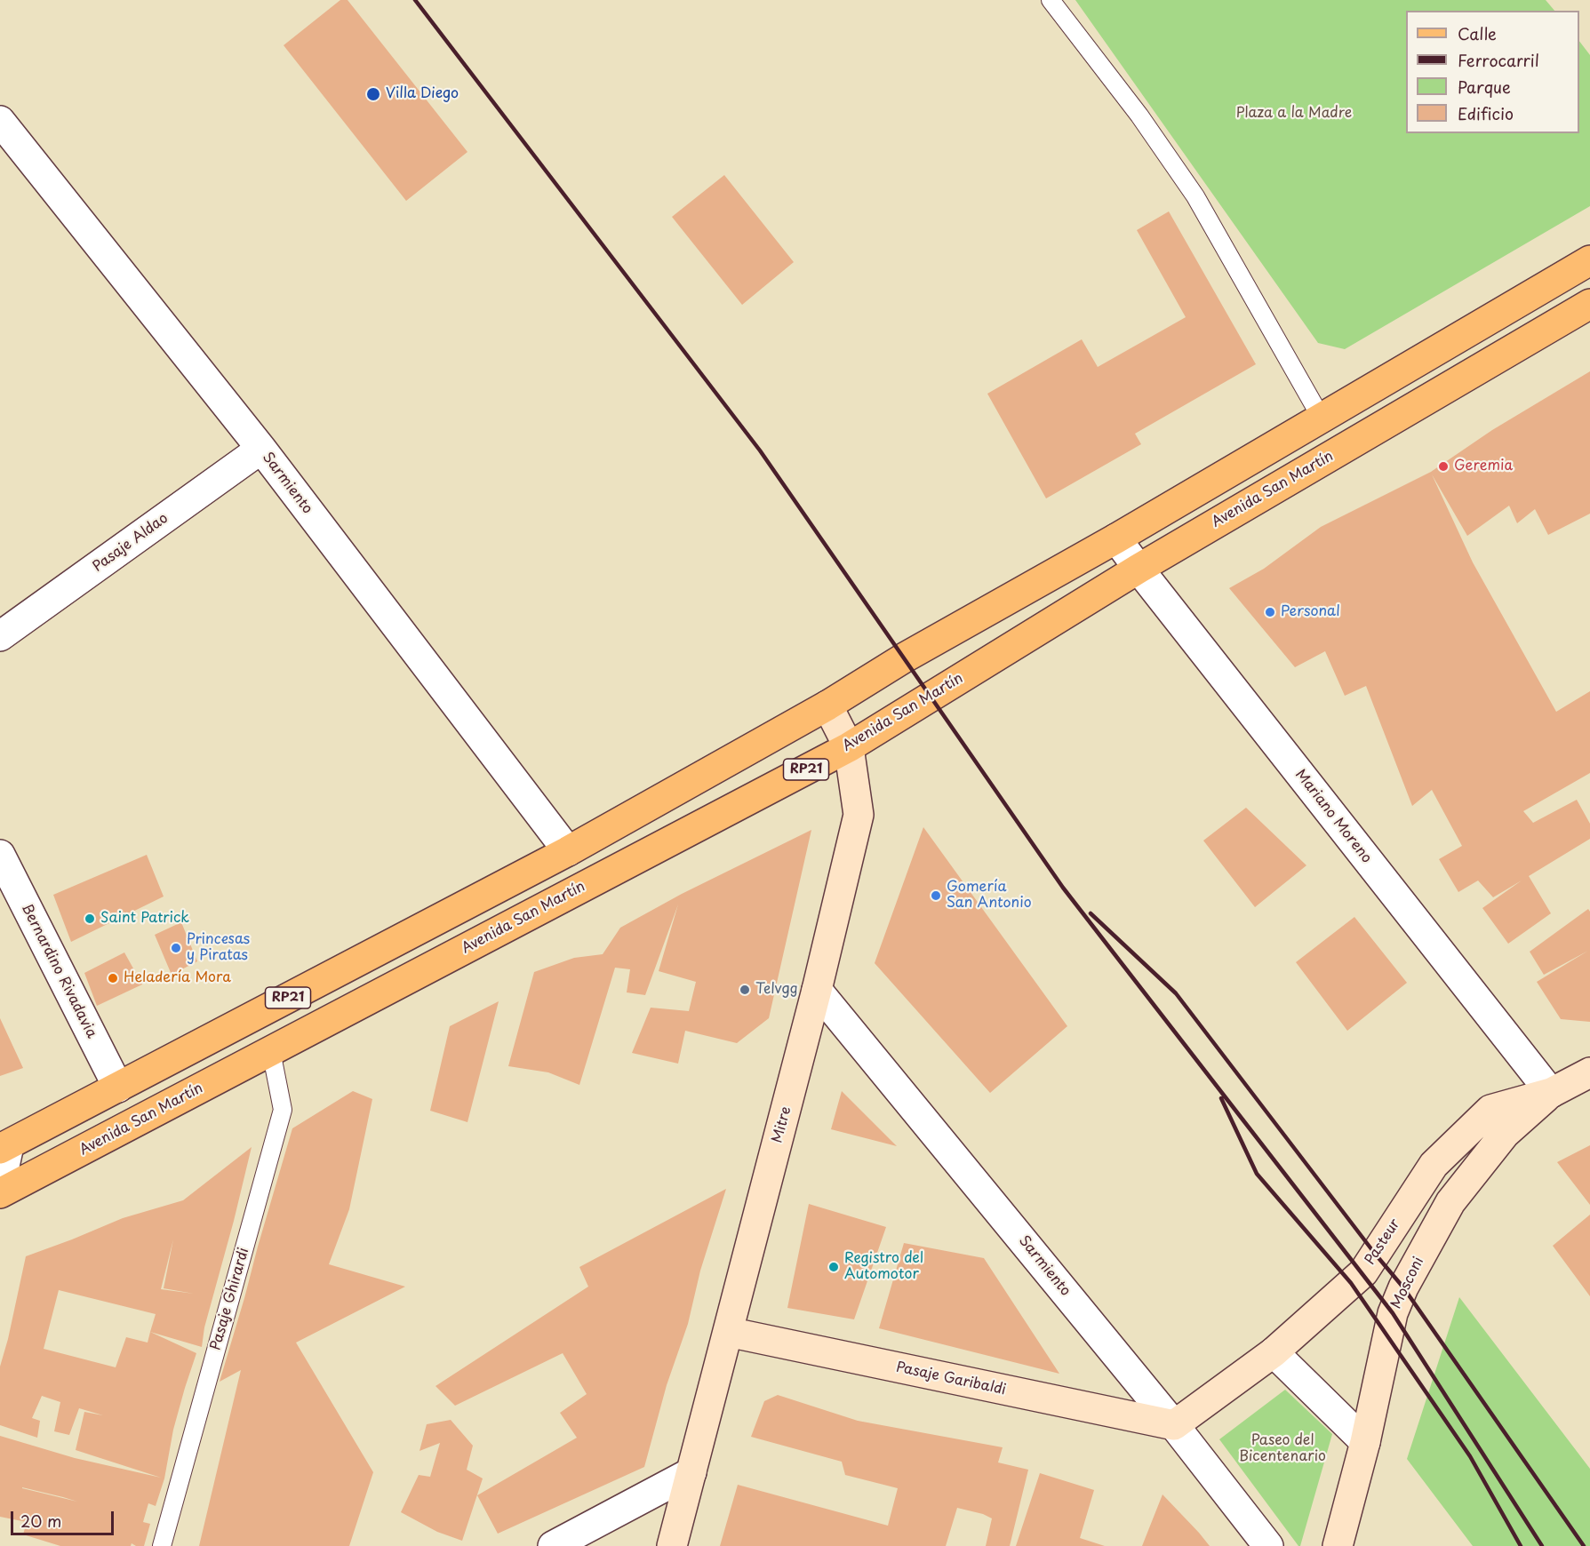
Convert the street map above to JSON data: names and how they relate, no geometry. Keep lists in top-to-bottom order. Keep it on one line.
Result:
{"streets":{"main road":["Avenida San Martín","RP21"],"street":["Sarmiento","Pasaje Aldao","Mariano Moreno","Bernardino Rivadavia","Mitre","Pasteur","Mosconi","Pasaje Garibaldi"],"lane":["Pasaje Ghirardi"]},"crossings":[["Sarmiento","Pasaje Aldao"],["Sarmiento","RP21"],["Sarmiento","Mitre"],["Sarmiento","Pasteur"],["Sarmiento","Pasaje Garibaldi"],["Avenida San Martín","Mariano Moreno"],["Avenida San Martín","Mitre"],["Avenida San Martín","Pasaje Ghirardi"],["RP21","Mariano Moreno"],["RP21","Bernardino Rivadavia"],["RP21","Mitre"],["Mariano Moreno","Pasteur"],["Mariano Moreno","Mosconi"],["Mitre","Pasaje Garibaldi"],["Pasteur","Mosconi"],["Pasteur","Pasaje Garibaldi"]],"parks":["Plaza a la Madre","Paseo del Bicentenario"],"places":["Villa Diego","Geremia","Personal","Gomería San Antonio","Saint Patrick","Princesas y Piratas","Heladería Mora","Telvgg","Registro del Automotor"],"legend":["Calle","Ferrocarril","Parque","Edificio"],"scale_bar":"20 m"}
